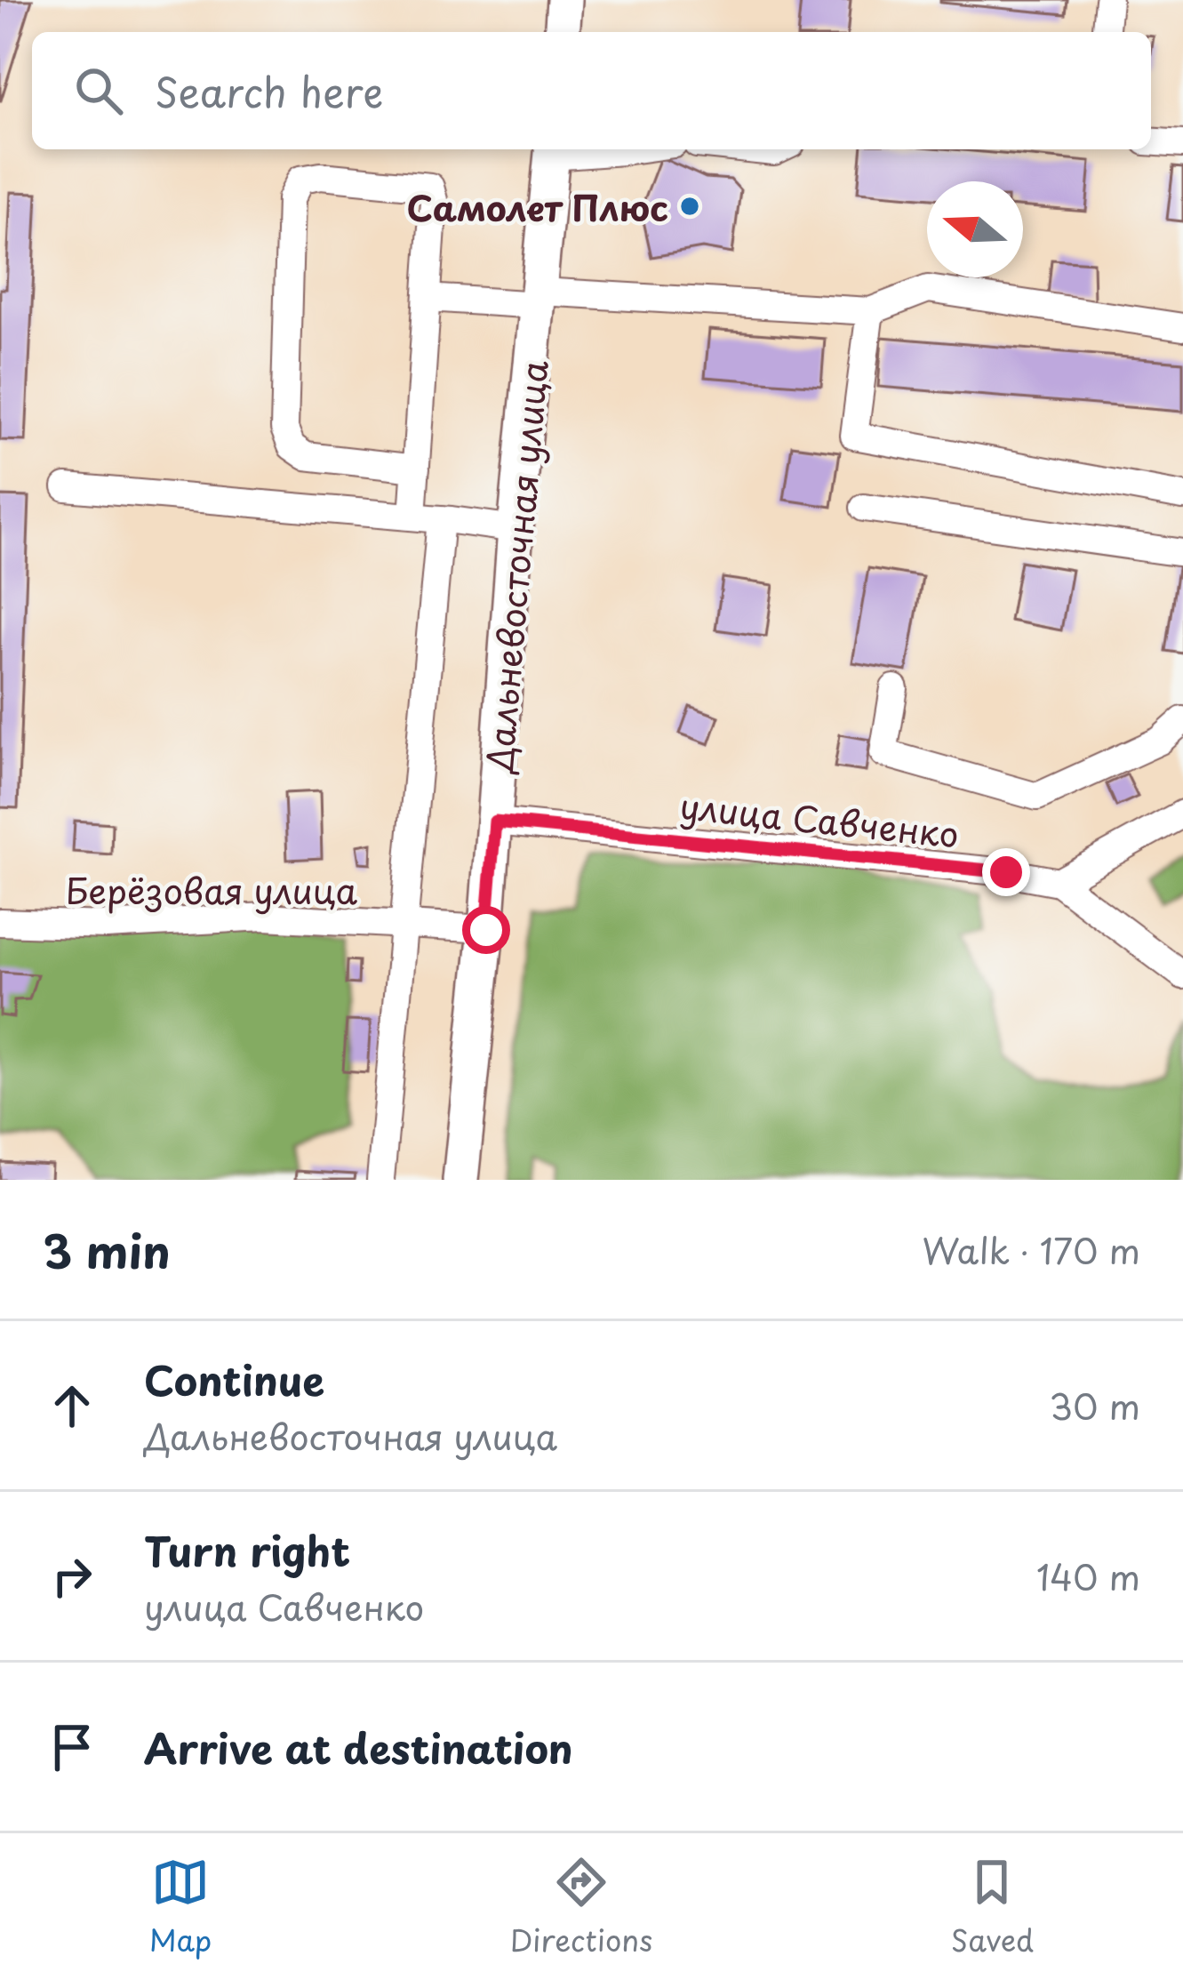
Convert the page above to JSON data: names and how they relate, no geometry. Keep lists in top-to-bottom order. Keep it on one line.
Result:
{"streets":{"main road":["Дальневосточная улица"],"street":["улица Савченко","Берёзовая улица"]},"crossings":[["Дальневосточная улица","улица Савченко"],["Дальневосточная улица","Берёзовая улица"]],"places":["Самолет Плюс"],"north":"left","page":{"search":"Search here","heading":["3 min","Walk · 170 m"],"list":[["Continue","Дальневосточная улица","30 m"],["Turn right","улица Савченко","140 m"],"Arrive at destination"],"nav":["Map","Directions","Saved"]}}
